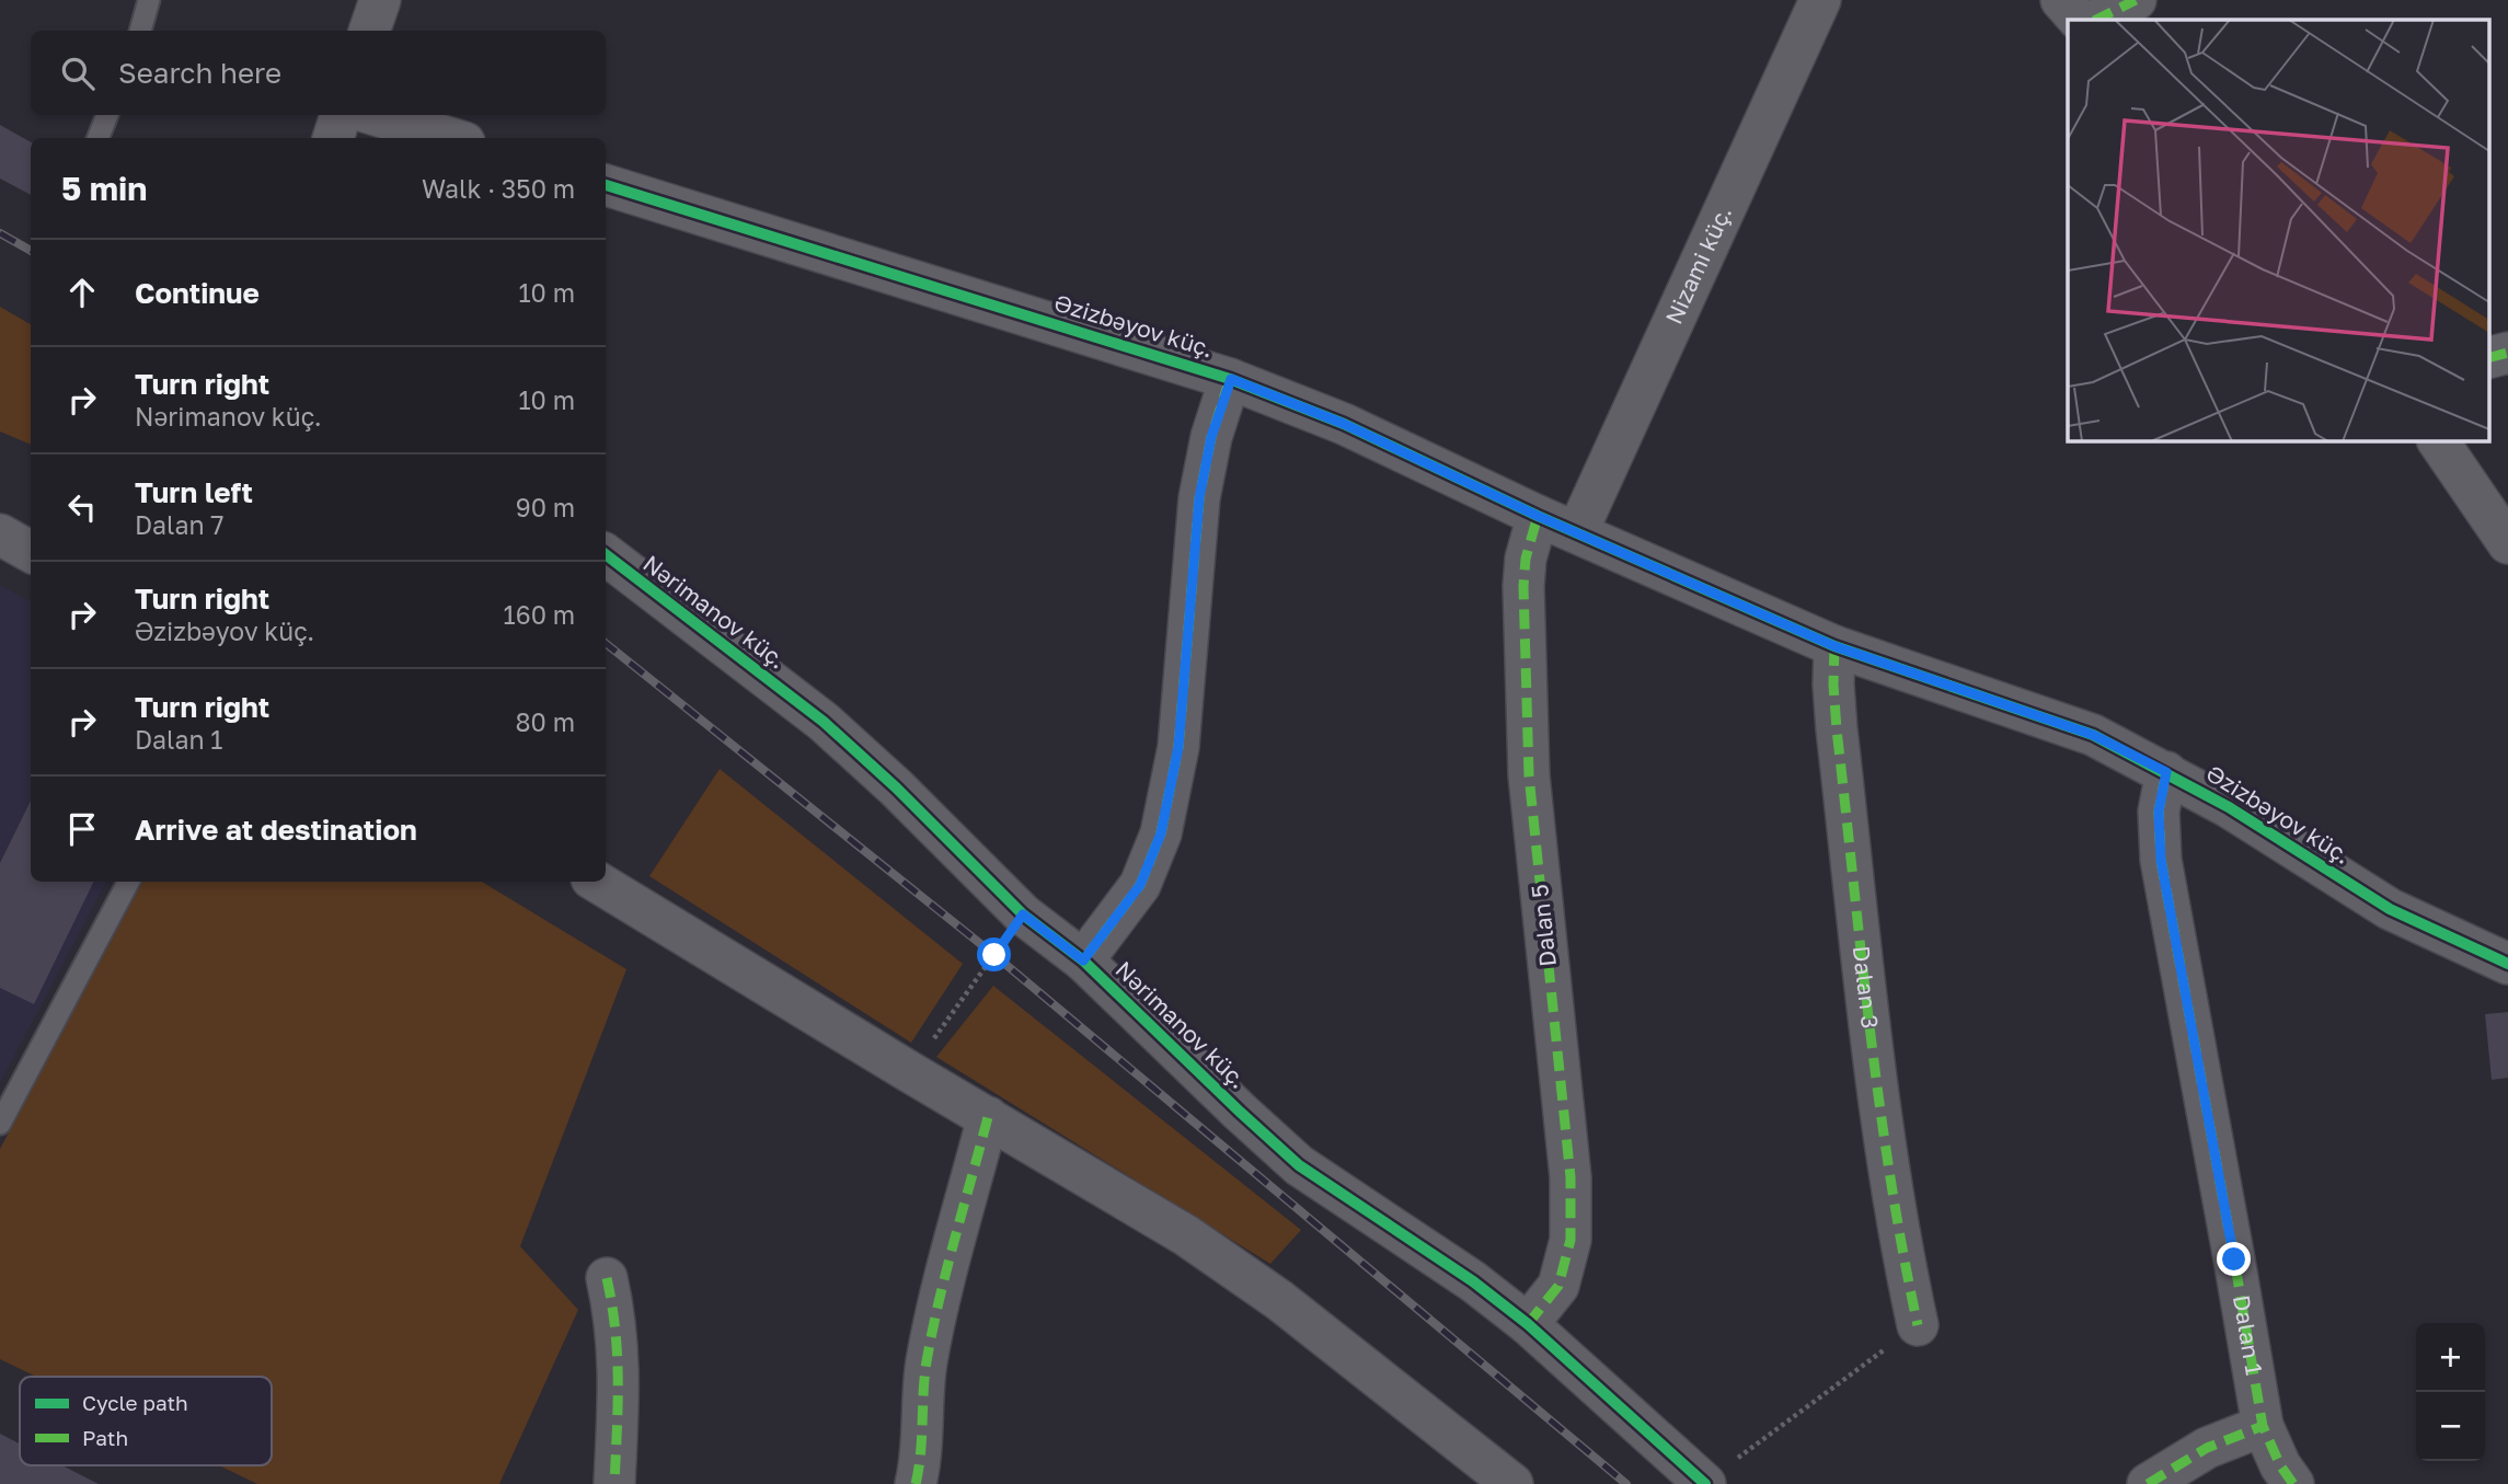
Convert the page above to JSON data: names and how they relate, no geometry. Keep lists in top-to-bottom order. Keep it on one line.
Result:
{"streets":{"street":["Nizami küç.","Əzizbəyov küç.","Nərimanov küç.","Dalan 5","Dalan 3","Dalan 1"]},"crossings":[["Nizami küç.","Əzizbəyov küç."],["Əzizbəyov küç.","Dalan 5"],["Əzizbəyov küç.","Dalan 3"],["Əzizbəyov küç.","Dalan 1"],["Nərimanov küç.","Dalan 5"]],"legend":["Cycle path","Path"],"page":{"search":"Search here","heading":["5 min","Walk · 350 m"],"list":[["Continue","10 m"],["Turn right","Nərimanov küç.","10 m"],["Turn left","Dalan 7","90 m"],["Turn right","Əzizbəyov küç.","160 m"],["Turn right","Dalan 1","80 m"],"Arrive at destination"],"map_buttons":["+","−"]}}
